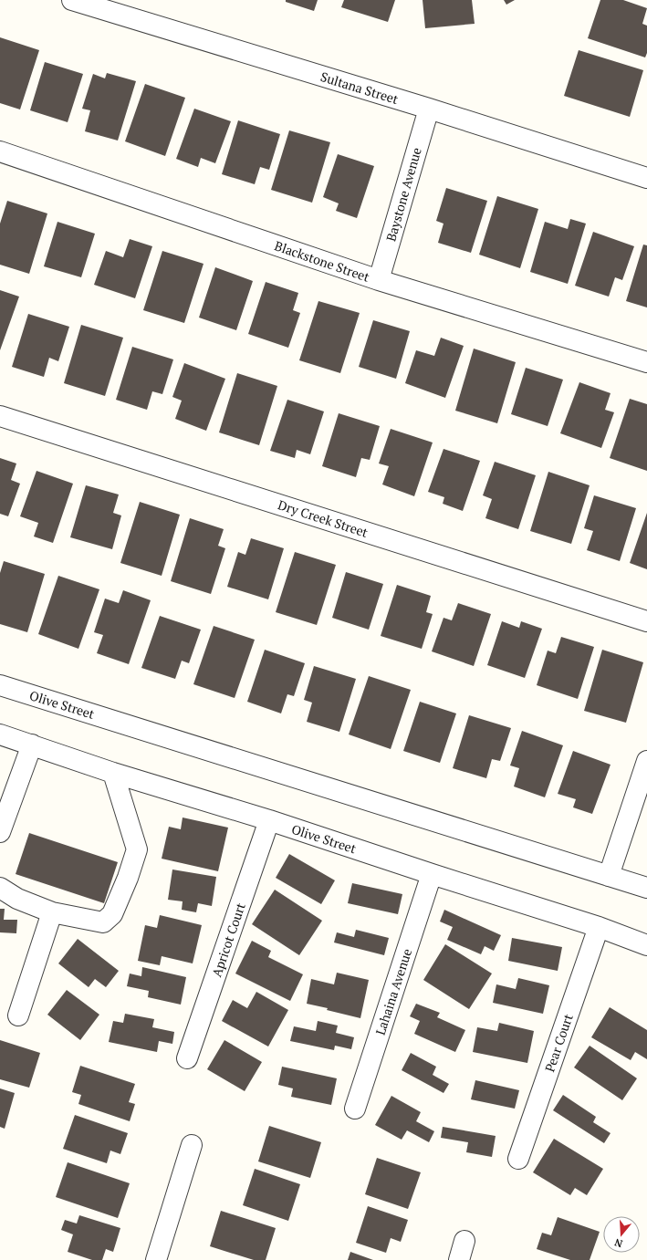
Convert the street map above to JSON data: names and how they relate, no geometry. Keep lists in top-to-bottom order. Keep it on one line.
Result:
{"streets":{"street":["Sultana Street","Baystone Avenue","Blackstone Street","Dry Creek Street","Olive Street","Apricot Court","Lahaina Avenue","Pear Court"]},"crossings":[["Sultana Street","Baystone Avenue"],["Baystone Avenue","Blackstone Street"],["Olive Street","Apricot Court"],["Olive Street","Lahaina Avenue"],["Olive Street","Pear Court"]],"north":"bottom"}
